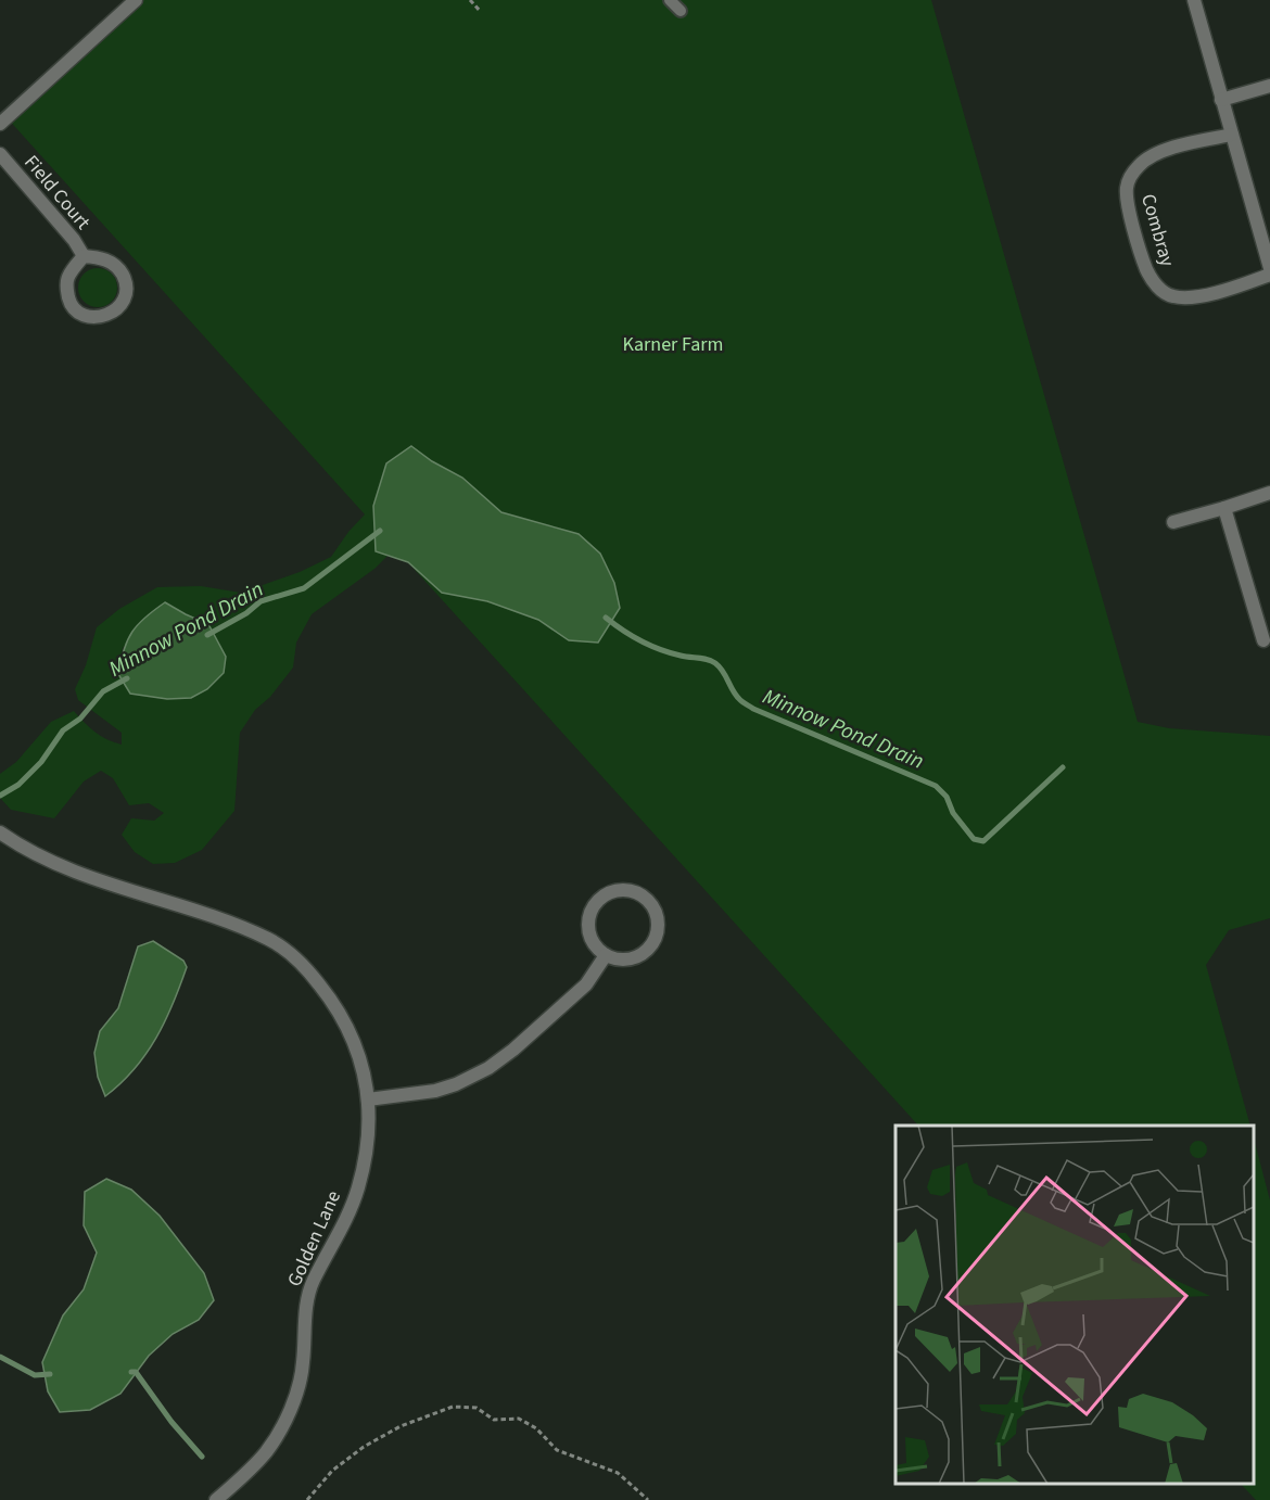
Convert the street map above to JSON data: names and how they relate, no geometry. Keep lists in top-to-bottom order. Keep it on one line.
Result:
{"streets":{"street":["Field Court","Combray","Golden Lane"]},"water":["Minnow Pond Drain"],"parks":["Karner Farm"]}
